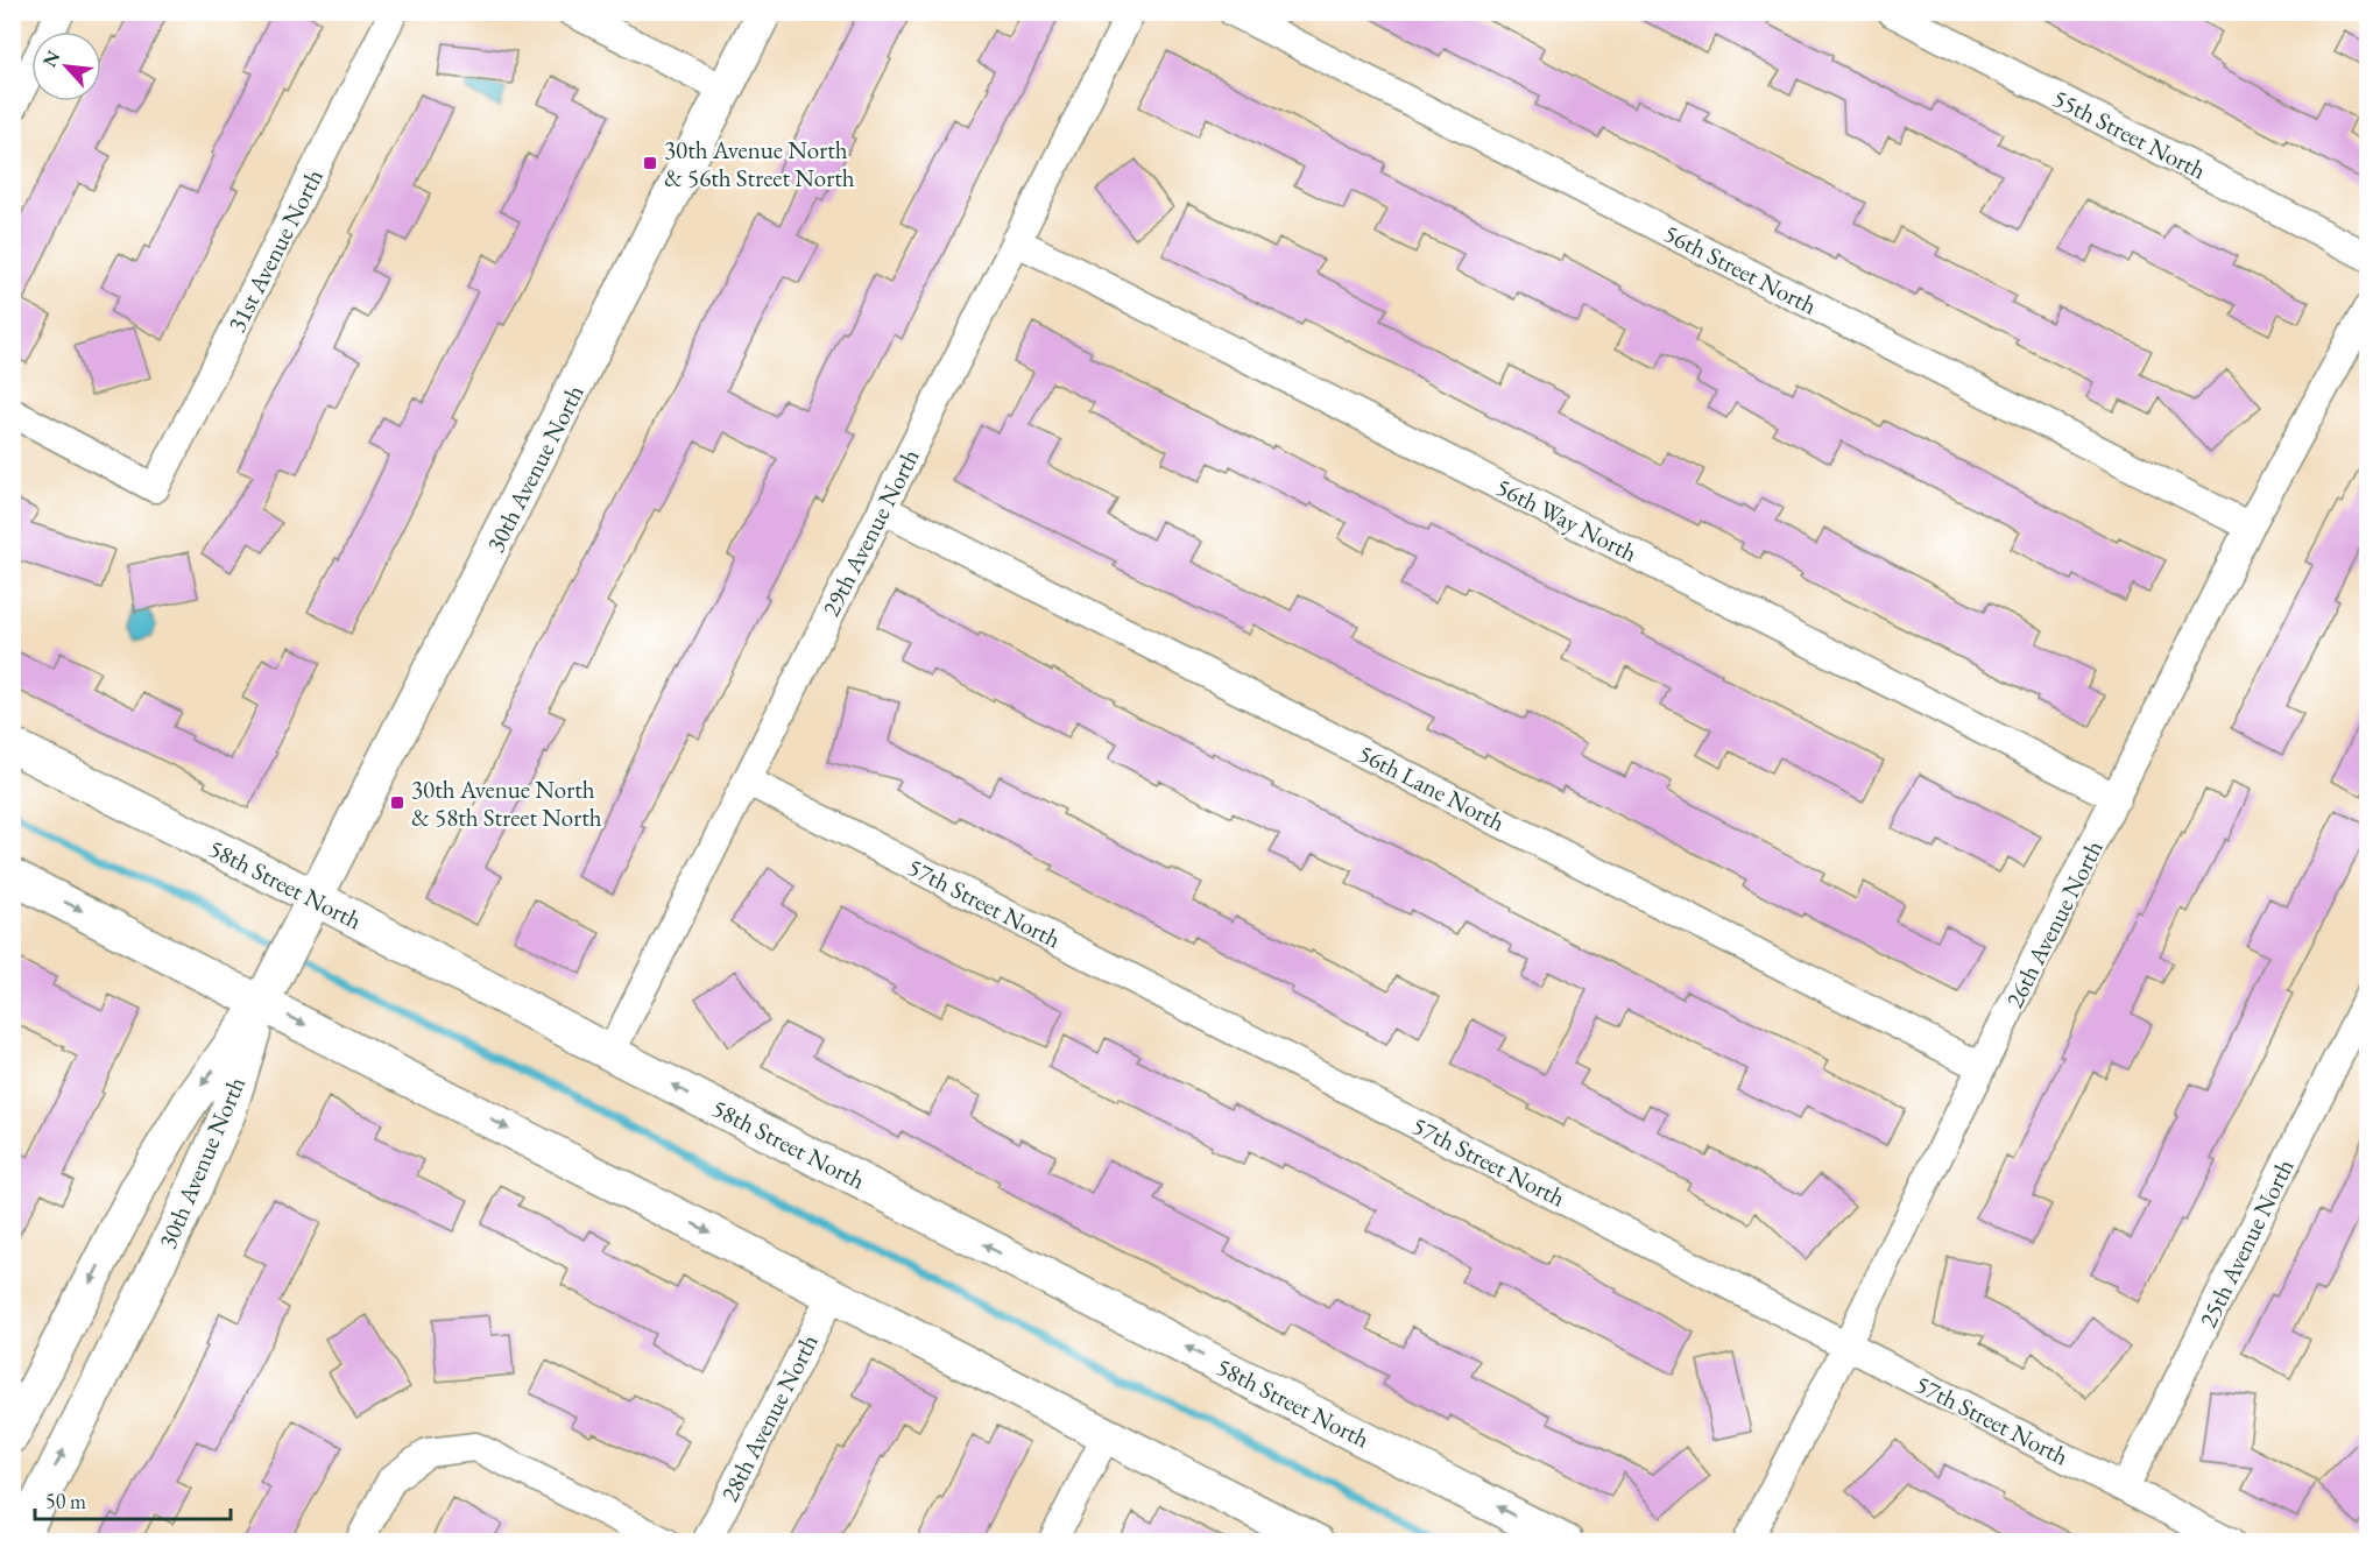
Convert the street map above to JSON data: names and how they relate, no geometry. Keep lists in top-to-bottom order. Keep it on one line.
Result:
{"streets":{"street":["55th Street North","31st Avenue North","56th Street North","30th Avenue North","56th Way North","29th Avenue North","56th Lane North","58th Street North","57th Street North","26th Avenue North","25th Avenue North","28th Avenue North"]},"crossings":[["56th Street North","26th Avenue North"],["30th Avenue North","58th Street North"],["56th Way North","29th Avenue North"],["56th Way North","26th Avenue North"],["29th Avenue North","56th Lane North"],["29th Avenue North","58th Street North"],["29th Avenue North","57th Street North"],["56th Lane North","26th Avenue North"],["57th Street North","26th Avenue North"],["57th Street North","25th Avenue North"]],"places":{"transit":["30th Avenue North & 56th Street North","30th Avenue North & 58th Street North"]},"scale_bar":"50 m","north":"top left"}
